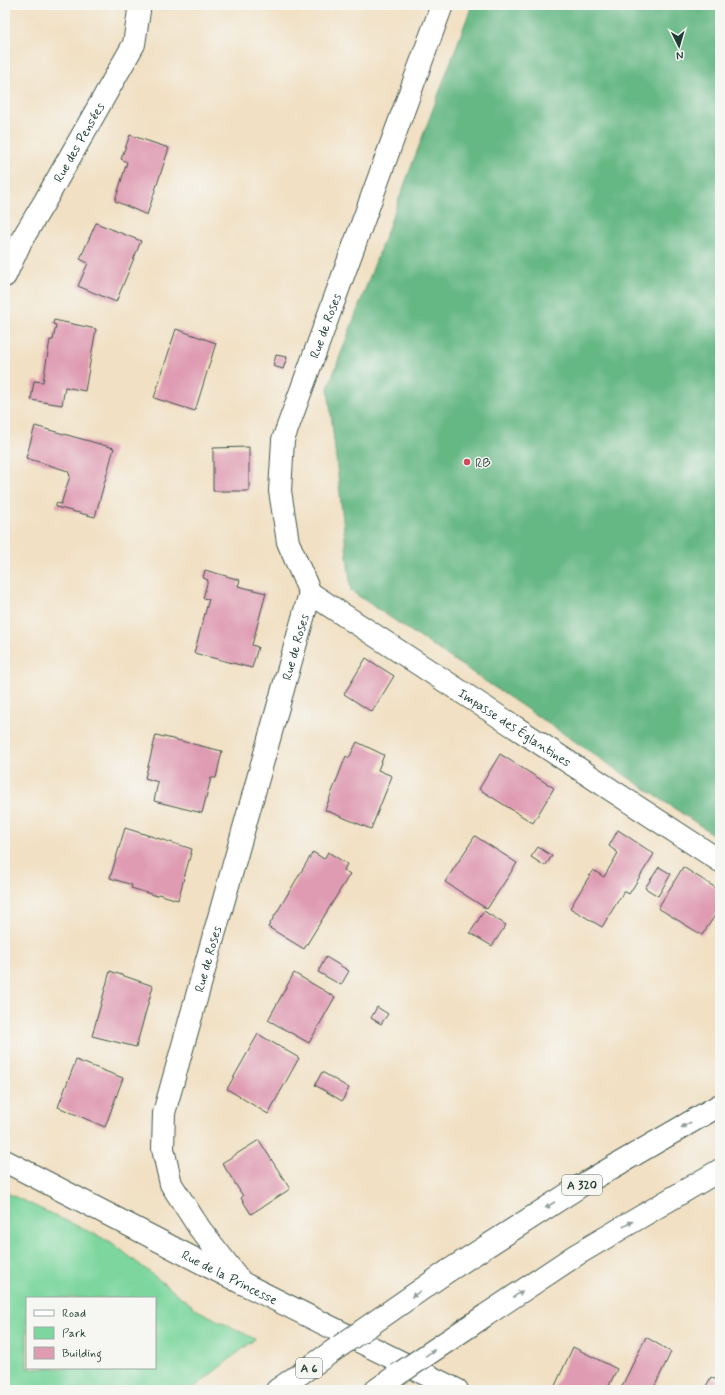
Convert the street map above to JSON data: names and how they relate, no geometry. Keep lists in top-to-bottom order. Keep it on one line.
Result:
{"streets":{"main road":["Rue des Pensées","Rue de Roses","Impasse des Églantines","A 320","Rue de la Princesse","A 6"]},"crossings":[["Rue de Roses","Impasse des Églantines"],["Rue de Roses","Rue de la Princesse"],["A 320","A 6"]],"places":["RB"],"legend":["Road","Park","Building"],"north":"bottom"}
